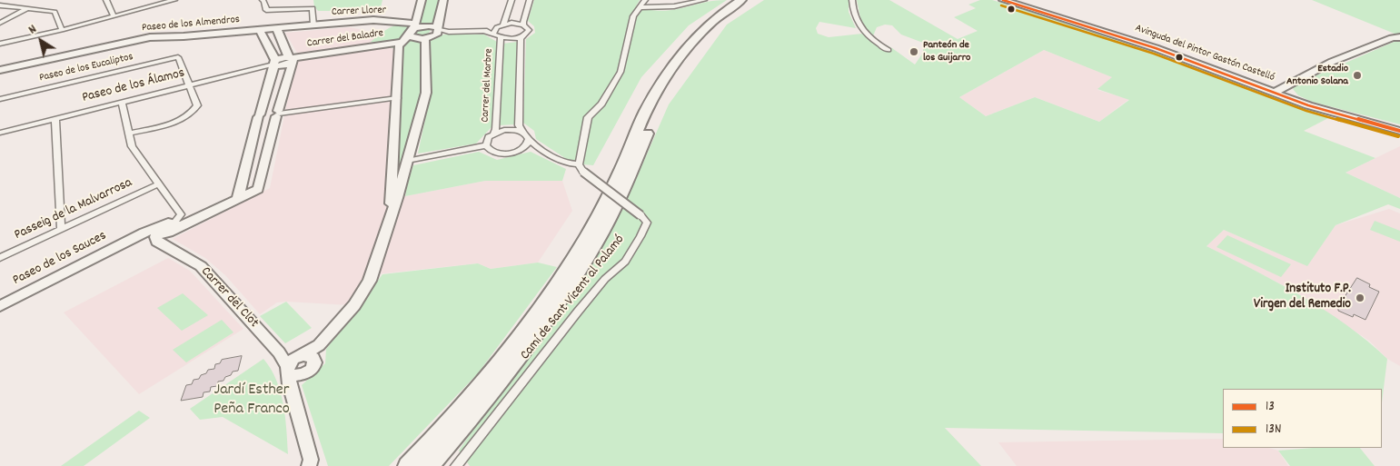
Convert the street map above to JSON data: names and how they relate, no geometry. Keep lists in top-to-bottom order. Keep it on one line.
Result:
{"streets":{"street":["Carrer Llorer","Paseo de los Almendros","Carrer del Baladre","Avinguda del Pintor Gastón Castelló","Paseo de los Eucaliptos","Carrer del Marbre","Paseo de los Álamos","Passeig de la Malvarrosa","Paseo de los Sauces","Carrer del Clot","Camí de Sant Vicent al Palamó"]},"crossings":[["Carrer Llorer","Paseo de los Almendros"],["Carrer Llorer","Carrer del Baladre"],["Carrer del Baladre","Paseo de los Álamos"],["Paseo de los Eucaliptos","Paseo de los Álamos"],["Paseo de los Sauces","Carrer del Clot"]],"parks":["Jardí Esther Peña Franco"],"places":["Panteón de los Guijarro","Estadio Antonio Solana","Instituto F.P. Virgen del Remedio"],"lines":["transit line 13","transit line 13N"],"legend":["13","13N"],"north":"top left"}
